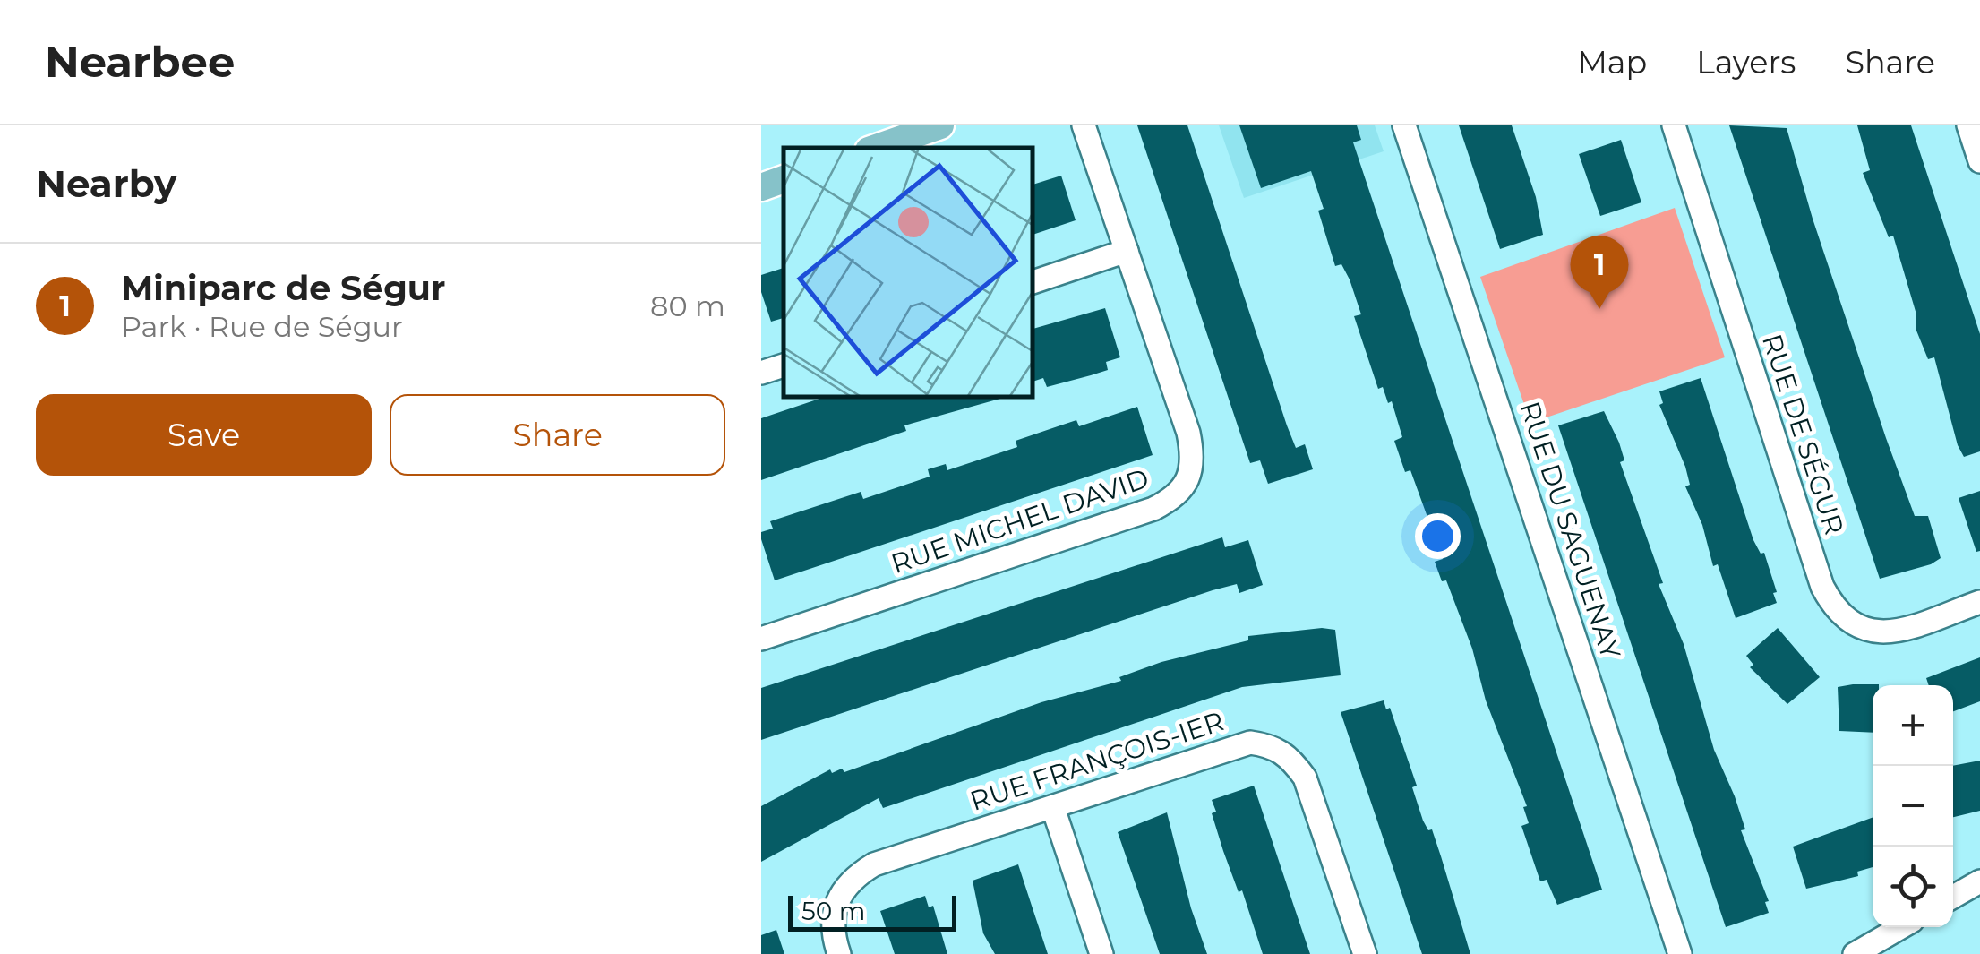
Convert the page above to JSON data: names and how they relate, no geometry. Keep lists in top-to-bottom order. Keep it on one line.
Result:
{"streets":{"street":["RUE DE SÉGUR","RUE MICHEL DAVID","RUE DU SAGUENAY","RUE FRANÇOIS-IER"]},"scale_bar":"50 m","page":{"header":"Nearbee","nav":["Map","Layers","Share"],"heading":"Nearby","pins":"1","list":[{"mark":"1","name":"Miniparc de Ségur","note":"Park · Rue de Ségur","value":"80 m"}],"buttons":["Save","Share"],"map_buttons":["+","−"],"scale":"50 m"}}
